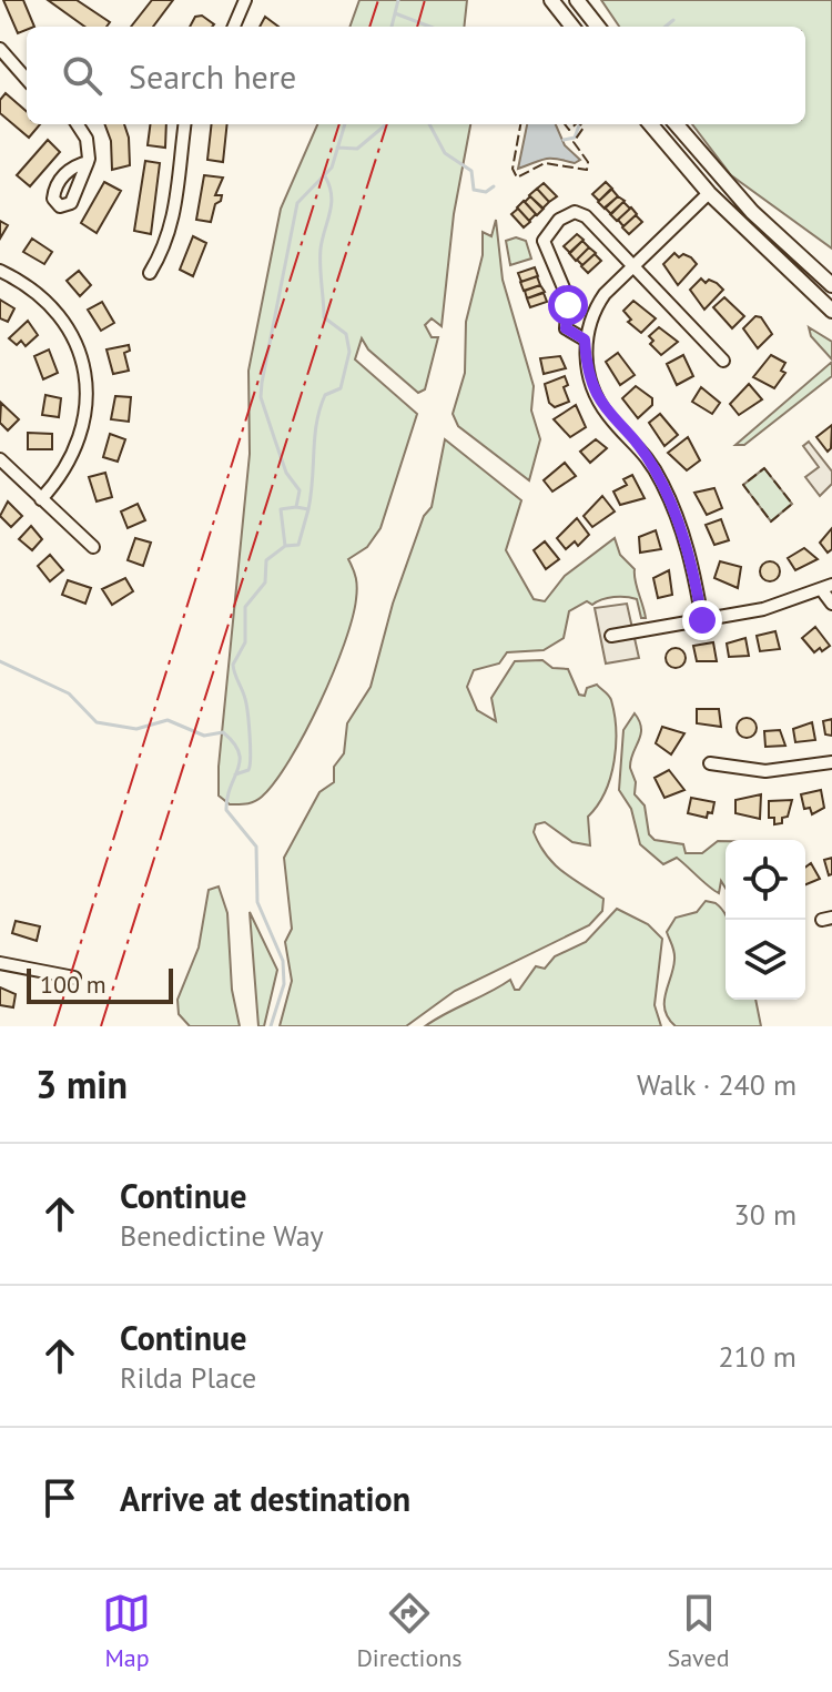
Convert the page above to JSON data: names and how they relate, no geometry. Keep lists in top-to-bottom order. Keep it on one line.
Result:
{"scale_bar":"100 m","page":{"search":"Search here","scale":"100 m","heading":["3 min","Walk · 240 m"],"list":[["Continue","Benedictine Way","30 m"],["Continue","Rilda Place","210 m"],"Arrive at destination"],"nav":["Map","Directions","Saved"]}}
